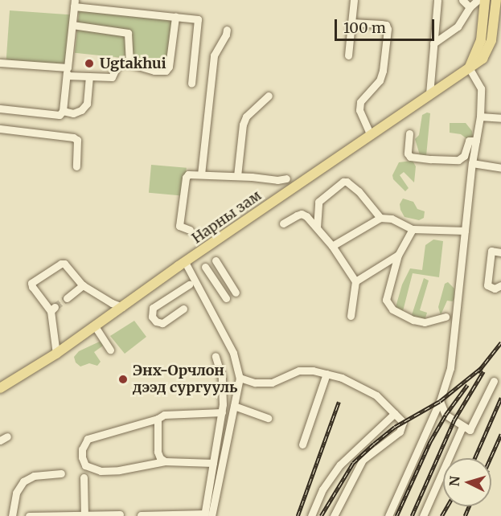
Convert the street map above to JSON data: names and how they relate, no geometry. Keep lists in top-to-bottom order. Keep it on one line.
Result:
{"streets":{"main road":["Нарны зам"]},"places":["Ugtakhui","Энх-Орчлон дээд сургууль"],"scale_bar":"100 m","north":"left"}
